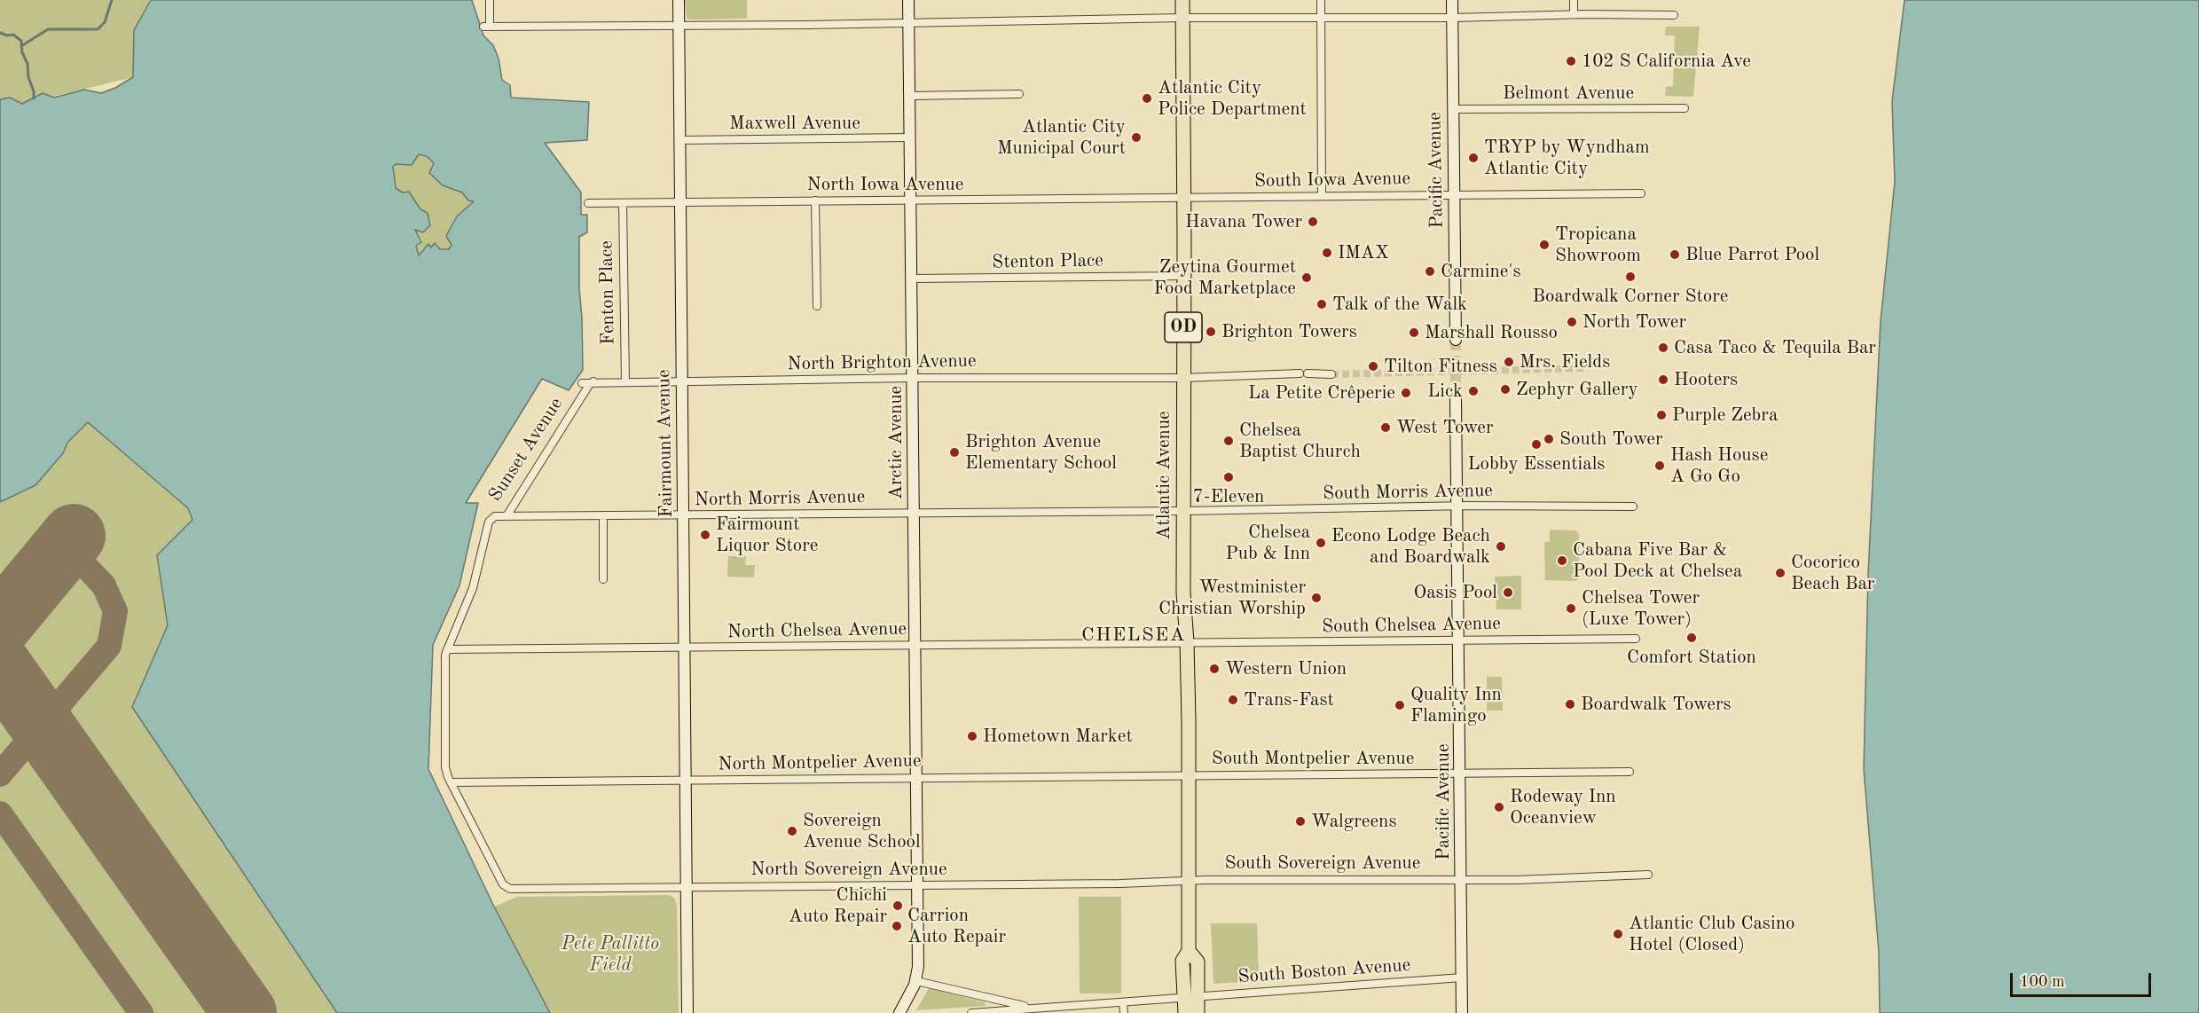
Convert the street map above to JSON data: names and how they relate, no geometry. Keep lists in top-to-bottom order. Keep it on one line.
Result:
{"streets":{"highway":["OD","Atlantic Avenue"],"street":["Belmont Avenue","Maxwell Avenue","Pacific Avenue","South Iowa Avenue","North Iowa Avenue","Stenton Place","Fenton Place","North Brighton Avenue","Arctic Avenue","Fairmount Avenue","Sunset Avenue","South Morris Avenue","North Morris Avenue","South Chelsea Avenue","North Chelsea Avenue","South Montpelier Avenue","North Montpelier Avenue","South Sovereign Avenue","North Sovereign Avenue","South Boston Avenue"]},"crossings":[["Belmont Avenue","Pacific Avenue"],["Maxwell Avenue","Arctic Avenue"],["Maxwell Avenue","Fairmount Avenue"],["Pacific Avenue","South Iowa Avenue"],["Pacific Avenue","South Morris Avenue"],["Pacific Avenue","South Chelsea Avenue"],["Pacific Avenue","South Montpelier Avenue"],["Pacific Avenue","South Sovereign Avenue"],["Pacific Avenue","South Boston Avenue"],["South Iowa Avenue","North Iowa Avenue"],["South Iowa Avenue","Atlantic Avenue"],["North Iowa Avenue","Fenton Place"],["North Iowa Avenue","Arctic Avenue"],["North Iowa Avenue","Fairmount Avenue"],["North Iowa Avenue","Atlantic Avenue"],["Stenton Place","Arctic Avenue"],["Stenton Place","Atlantic Avenue"],["Fenton Place","North Brighton Avenue"],["OD","Atlantic Avenue"],["OD","South Boston Avenue"],["North Brighton Avenue","Arctic Avenue"],["North Brighton Avenue","Fairmount Avenue"],["North Brighton Avenue","Sunset Avenue"],["North Brighton Avenue","Atlantic Avenue"],["Arctic Avenue","North Morris Avenue"],["Arctic Avenue","North Chelsea Avenue"],["Arctic Avenue","North Montpelier Avenue"],["Arctic Avenue","North Sovereign Avenue"],["Fairmount Avenue","North Morris Avenue"],["Fairmount Avenue","North Chelsea Avenue"],["Fairmount Avenue","North Montpelier Avenue"],["Fairmount Avenue","North Sovereign Avenue"],["Sunset Avenue","North Morris Avenue"],["Sunset Avenue","North Chelsea Avenue"],["Sunset Avenue","North Montpelier Avenue"],["Sunset Avenue","North Sovereign Avenue"],["Atlantic Avenue","South Morris Avenue"],["Atlantic Avenue","North Morris Avenue"],["Atlantic Avenue","South Chelsea Avenue"],["Atlantic Avenue","North Chelsea Avenue"],["Atlantic Avenue","South Montpelier Avenue"],["Atlantic Avenue","North Montpelier Avenue"],["Atlantic Avenue","South Sovereign Avenue"],["Atlantic Avenue","North Sovereign Avenue"],["Atlantic Avenue","South Boston Avenue"],["South Morris Avenue","North Morris Avenue"],["South Chelsea Avenue","North Chelsea Avenue"],["South Montpelier Avenue","North Montpelier Avenue"],["South Sovereign Avenue","North Sovereign Avenue"]],"districts":["CHELSEA"],"parks":["Pete Pallitto Field"],"places":["102 S California Ave","Atlantic City Police Department","Atlantic City Municipal Court","TRYP by Wyndham Atlantic City","Havana Tower","Tropicana Showroom","IMAX","Blue Parrot Pool","Carmine's","Boardwalk Corner Store","Zeytina Gourmet Food Marketplace","Talk of the Walk","North Tower","Brighton Towers","Marshall Rousso","Casa Taco & Tequila Bar","Mrs. Fields","Tilton Fitness","Hooters","Zephyr Gallery","Lick","La Petite Crêperie","Purple Zebra","West Tower","South Tower","Chelsea Baptist Church","Lobby Essentials","Brighton Avenue Elementary School","Hash House A Go Go","7-Eleven","Fairmount Liquor Store","Chelsea Pub & Inn","Econo Lodge Beach and Boardwalk","Cabana Five Bar & Pool Deck at Chelsea","Cocorico Beach Bar","Oasis Pool","Westminister Christian Worship","Chelsea Tower (Luxe Tower)","Comfort Station","Western Union","Trans-Fast","Boardwalk Towers","Quality Inn Flamingo","Hometown Market","Rodeway Inn Oceanview","Walgreens","Sovereign Avenue School","Chichi Auto Repair","Carrion Auto Repair","Atlantic Club Casino Hotel (Closed)"],"scale_bar":"100 m"}
